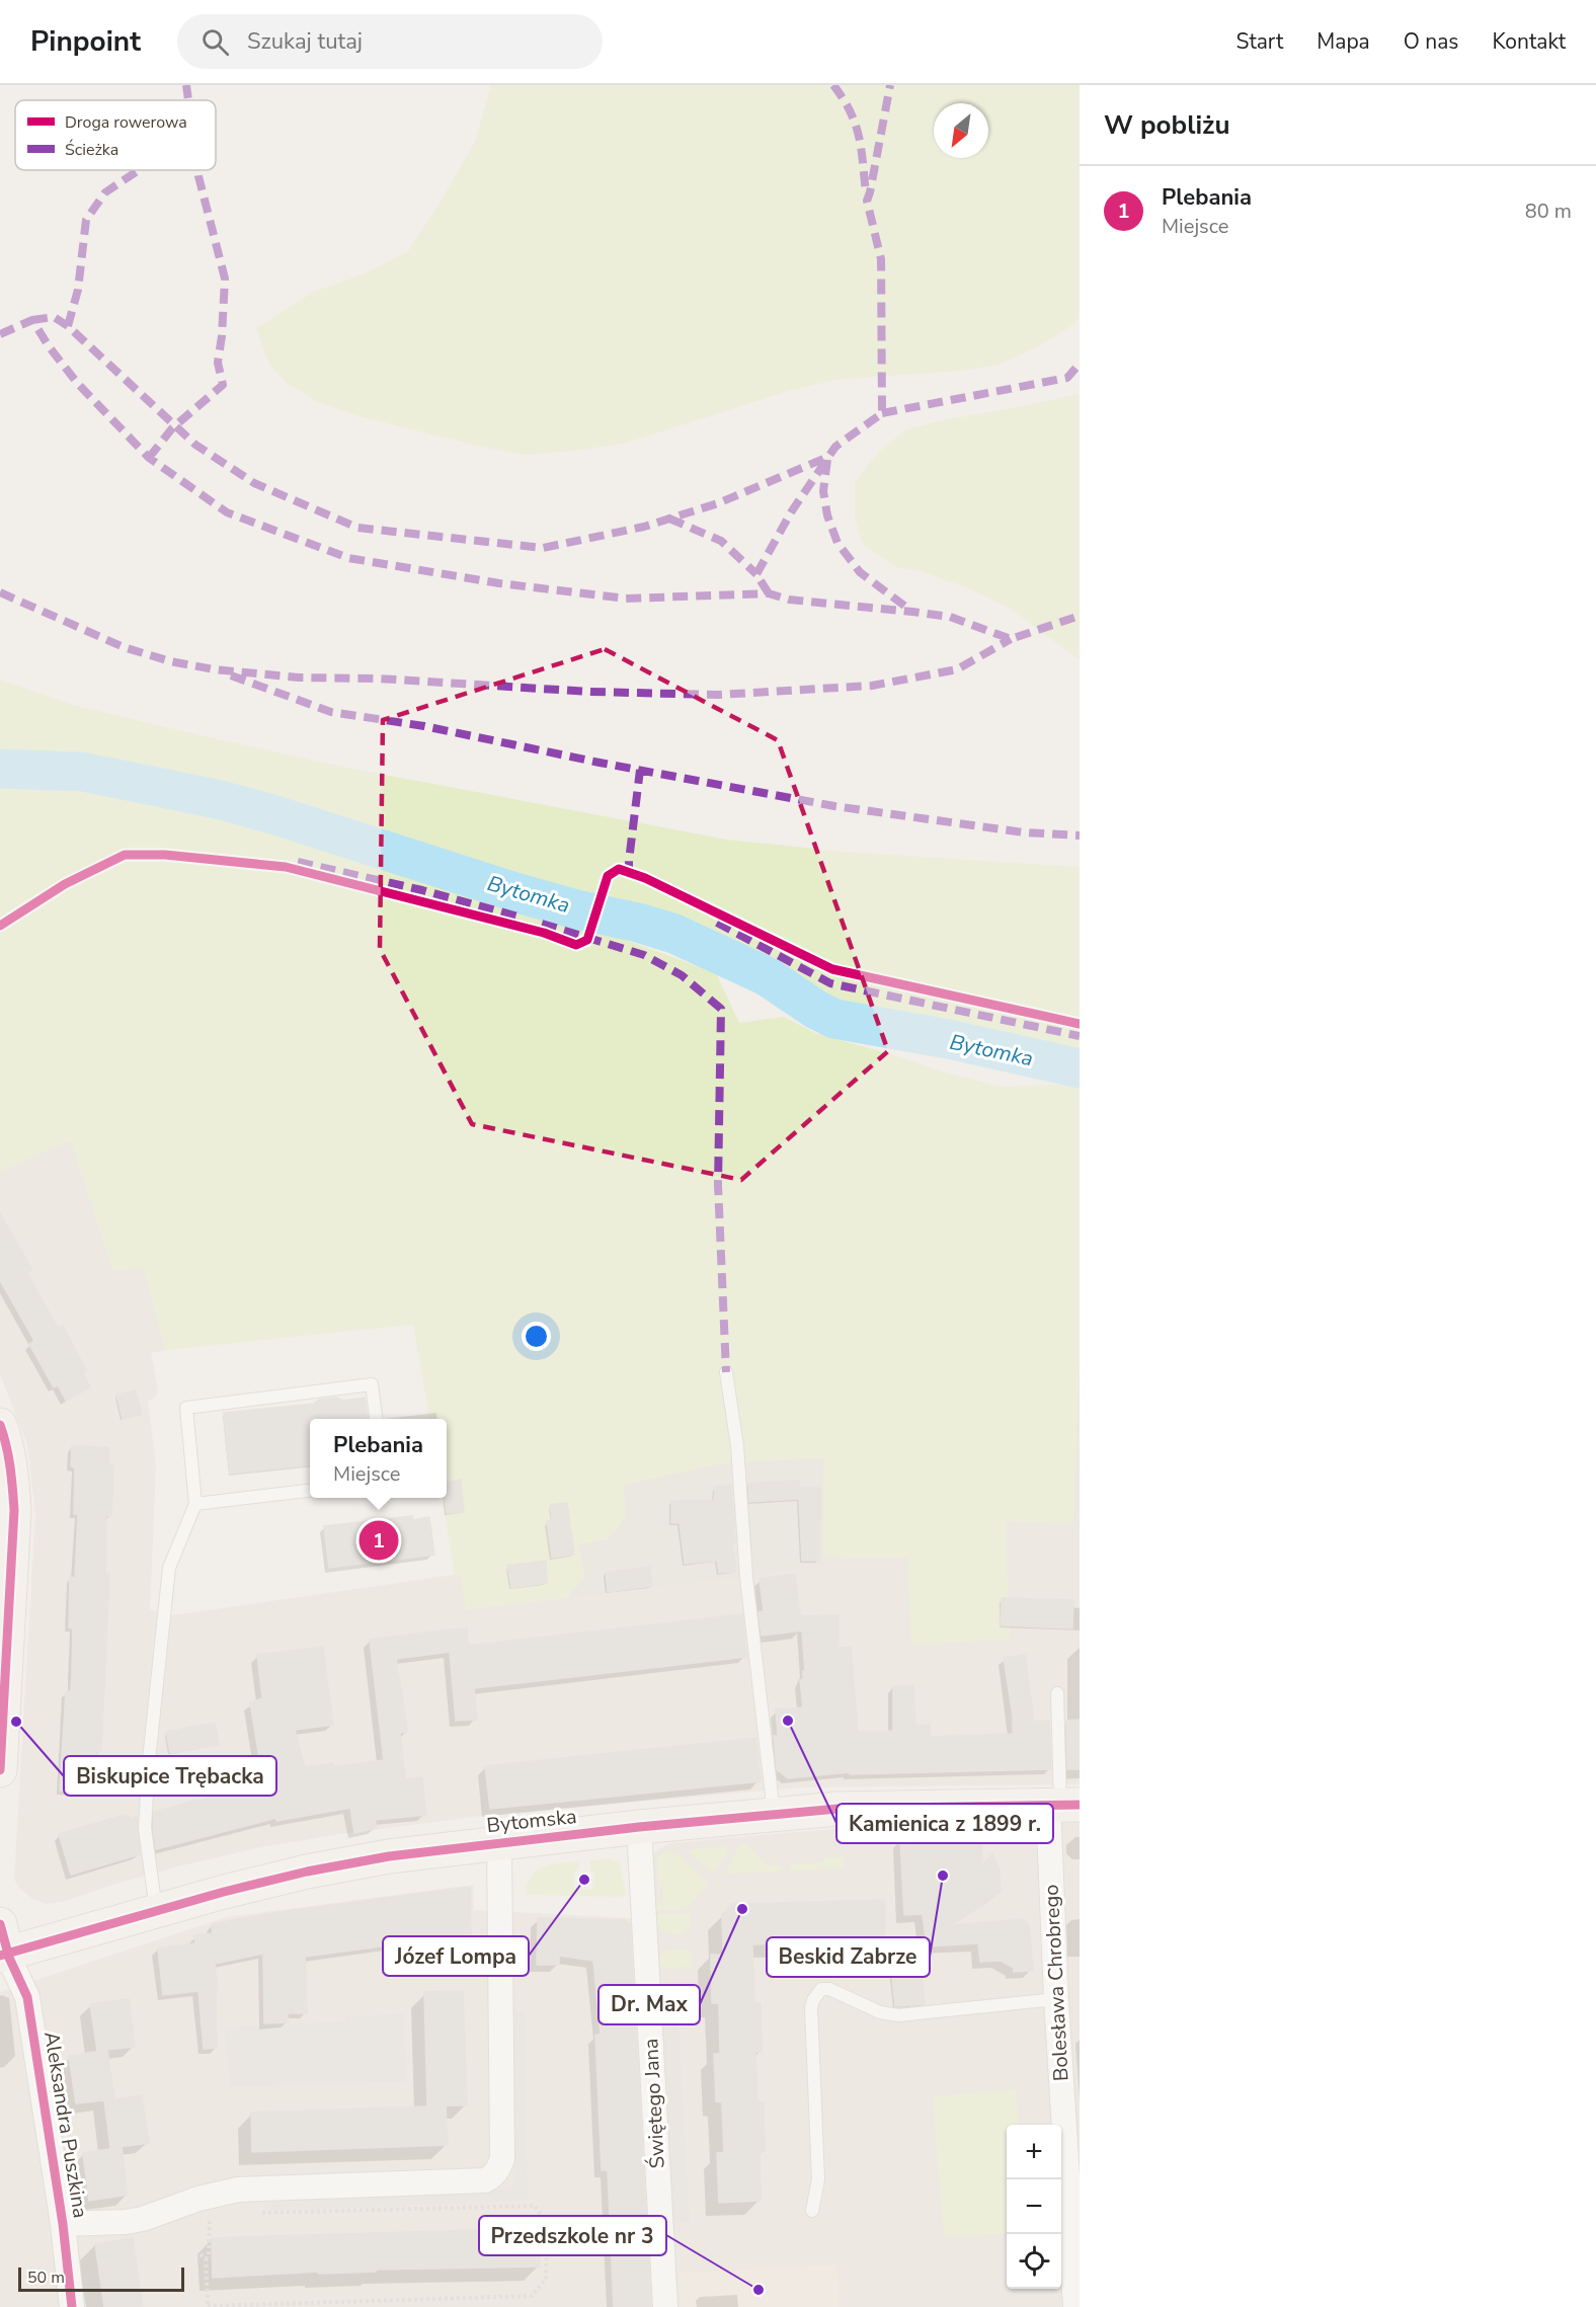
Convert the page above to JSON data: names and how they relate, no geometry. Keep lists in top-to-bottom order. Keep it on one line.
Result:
{"streets":{"street":["Bytomska","Bolesława Chrobrego","Świętego Jana","Aleksandra Puszkina"]},"crossings":[["Bytomska","Bolesława Chrobrego"],["Bytomska","Świętego Jana"],["Bytomska","Aleksandra Puszkina"]],"water":["Bytomka"],"places":["Kamienica z 1899 r.","Biskupice Trębacka","Beskid Zabrze","Józef Lompa","Dr. Max","Przedszkole nr 3"],"legend":["Droga rowerowa","Ścieżka"],"scale_bar":"50 m","north":"bottom left","page":{"header":"Pinpoint","search":"Szukaj tutaj","nav":["Start","Mapa","O nas","Kontakt"],"heading":"W pobliżu","list":[{"mark":"1","name":"Plebania","note":"Miejsce","value":"80 m"}],"popup":["Plebania","Miejsce"],"pins":"1","map_buttons":["+","−"],"scale":"50 m"}}
